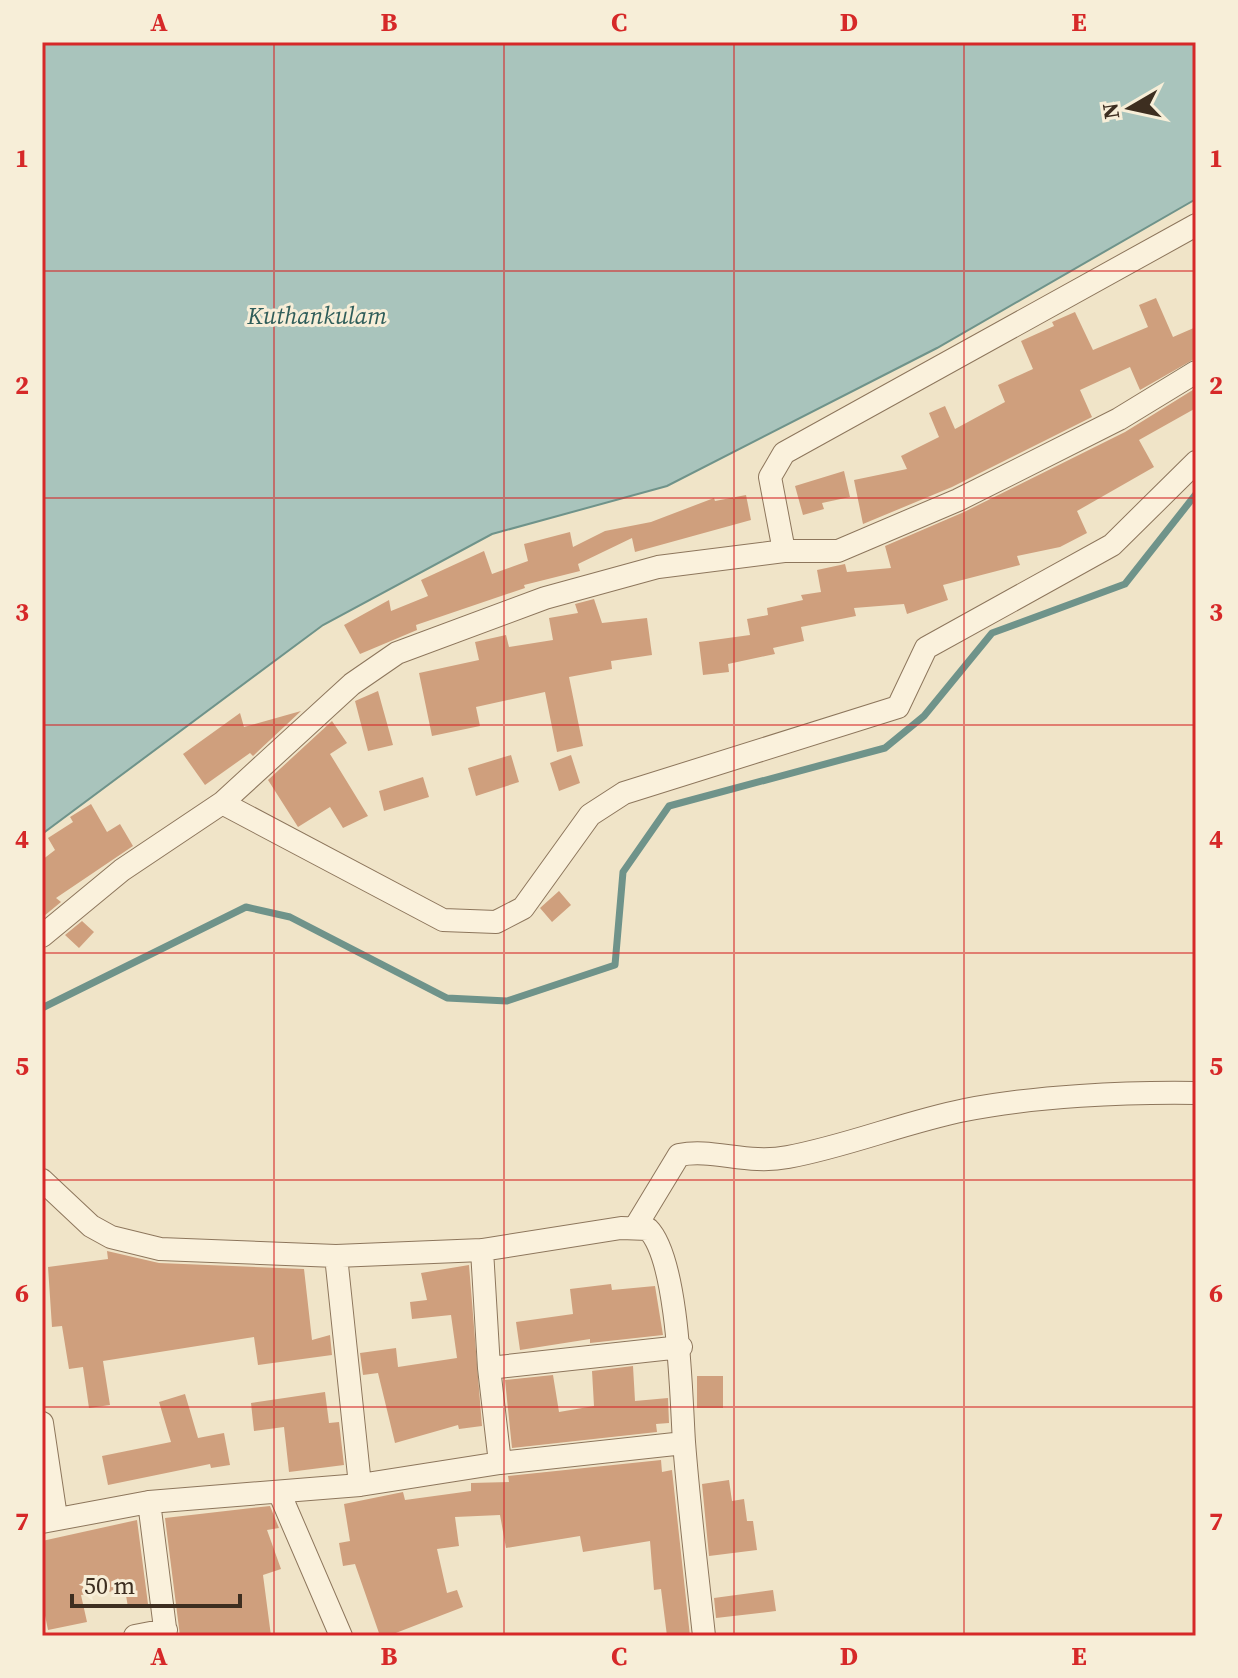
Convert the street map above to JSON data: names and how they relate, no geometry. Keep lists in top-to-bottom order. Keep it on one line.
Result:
{"water":["Kuthankulam"],"scale_bar":"50 m","north":"left","grid":{"columns":["A","B","C","D","E"],"rows":["1","2","3","4","5","6","7"]}}
